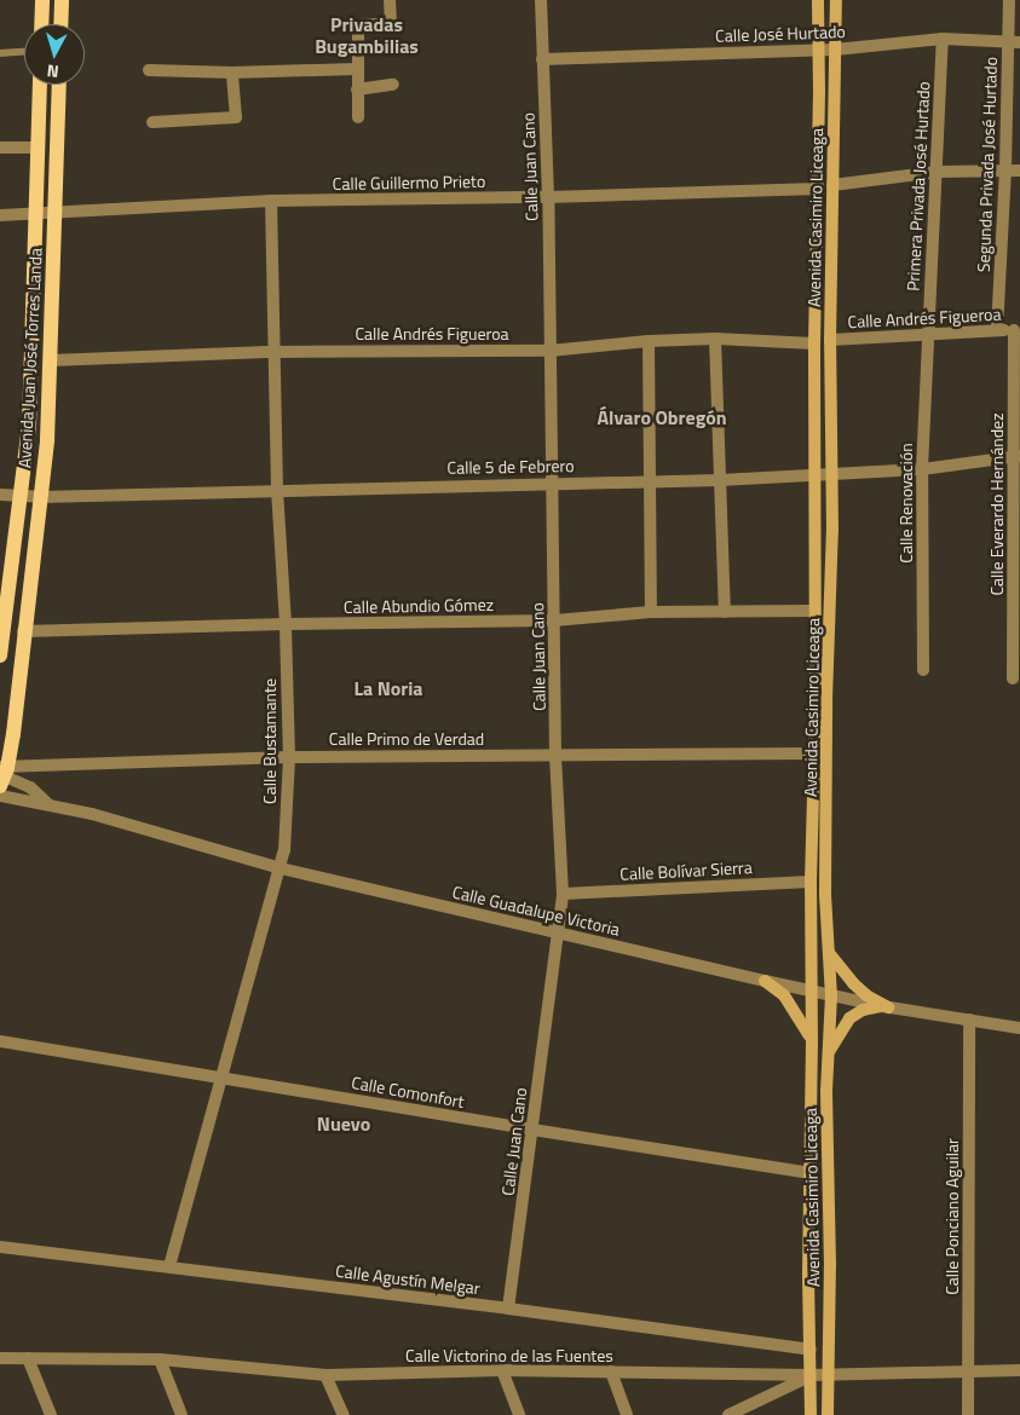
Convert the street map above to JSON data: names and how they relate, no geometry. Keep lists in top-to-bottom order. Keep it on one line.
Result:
{"streets":{"main road":["Avenida Casimiro Liceaga","Avenida Juan José Torres Landa"],"street":["Calle José Hurtado","Segunda Privada José Hurtado","Calle Juan Cano","Calle Guillermo Prieto","Primera Privada José Hurtado","Calle Andrés Figueroa","Calle 5 de Febrero","Calle Renovación","Calle Everardo Hernández","Calle Abundio Gómez","Calle Primo de Verdad","Calle Bustamante","Calle Bolívar Sierra","Calle Guadalupe Victoria","Calle Comonfort","Calle Ponciano Aguilar","Calle Agustín Melgar","Calle Victorino de las Fuentes"]},"crossings":[["Calle José Hurtado","Segunda Privada José Hurtado"],["Calle José Hurtado","Calle Juan Cano"],["Calle José Hurtado","Primera Privada José Hurtado"],["Calle José Hurtado","Avenida Casimiro Liceaga"],["Segunda Privada José Hurtado","Calle Andrés Figueroa"],["Calle Juan Cano","Calle Guillermo Prieto"],["Calle Juan Cano","Calle Andrés Figueroa"],["Calle Juan Cano","Calle 5 de Febrero"],["Calle Juan Cano","Calle Abundio Gómez"],["Calle Juan Cano","Calle Primo de Verdad"],["Calle Juan Cano","Calle Bolívar Sierra"],["Calle Juan Cano","Calle Guadalupe Victoria"],["Calle Juan Cano","Calle Comonfort"],["Calle Juan Cano","Calle Agustín Melgar"],["Calle Guillermo Prieto","Avenida Casimiro Liceaga"],["Calle Guillermo Prieto","Avenida Juan José Torres Landa"],["Calle Guillermo Prieto","Calle Bustamante"],["Primera Privada José Hurtado","Calle Andrés Figueroa"],["Primera Privada José Hurtado","Calle Renovación"],["Avenida Casimiro Liceaga","Calle Andrés Figueroa"],["Avenida Casimiro Liceaga","Calle 5 de Febrero"],["Avenida Casimiro Liceaga","Calle Abundio Gómez"],["Avenida Casimiro Liceaga","Calle Primo de Verdad"],["Avenida Casimiro Liceaga","Calle Bolívar Sierra"],["Avenida Casimiro Liceaga","Calle Guadalupe Victoria"],["Avenida Casimiro Liceaga","Calle Comonfort"],["Avenida Casimiro Liceaga","Calle Agustín Melgar"],["Avenida Casimiro Liceaga","Calle Victorino de las Fuentes"],["Calle Andrés Figueroa","Avenida Juan José Torres Landa"],["Calle Andrés Figueroa","Calle Renovación"],["Calle Andrés Figueroa","Calle Everardo Hernández"],["Calle Andrés Figueroa","Calle Bustamante"],["Avenida Juan José Torres Landa","Calle 5 de Febrero"],["Avenida Juan José Torres Landa","Calle Abundio Gómez"],["Avenida Juan José Torres Landa","Calle Primo de Verdad"],["Avenida Juan José Torres Landa","Calle Guadalupe Victoria"],["Calle 5 de Febrero","Calle Renovación"],["Calle 5 de Febrero","Calle Everardo Hernández"],["Calle 5 de Febrero","Calle Bustamante"],["Calle Abundio Gómez","Calle Bustamante"],["Calle Primo de Verdad","Calle Bustamante"],["Calle Primo de Verdad","Calle Guadalupe Victoria"],["Calle Bustamante","Calle Guadalupe Victoria"],["Calle Bustamante","Calle Comonfort"],["Calle Bustamante","Calle Agustín Melgar"],["Calle Guadalupe Victoria","Calle Ponciano Aguilar"],["Calle Ponciano Aguilar","Calle Victorino de las Fuentes"]],"districts":["Privadas Bugambilias","Álvaro Obregón","La Noria","Nuevo"],"north":"bottom"}
